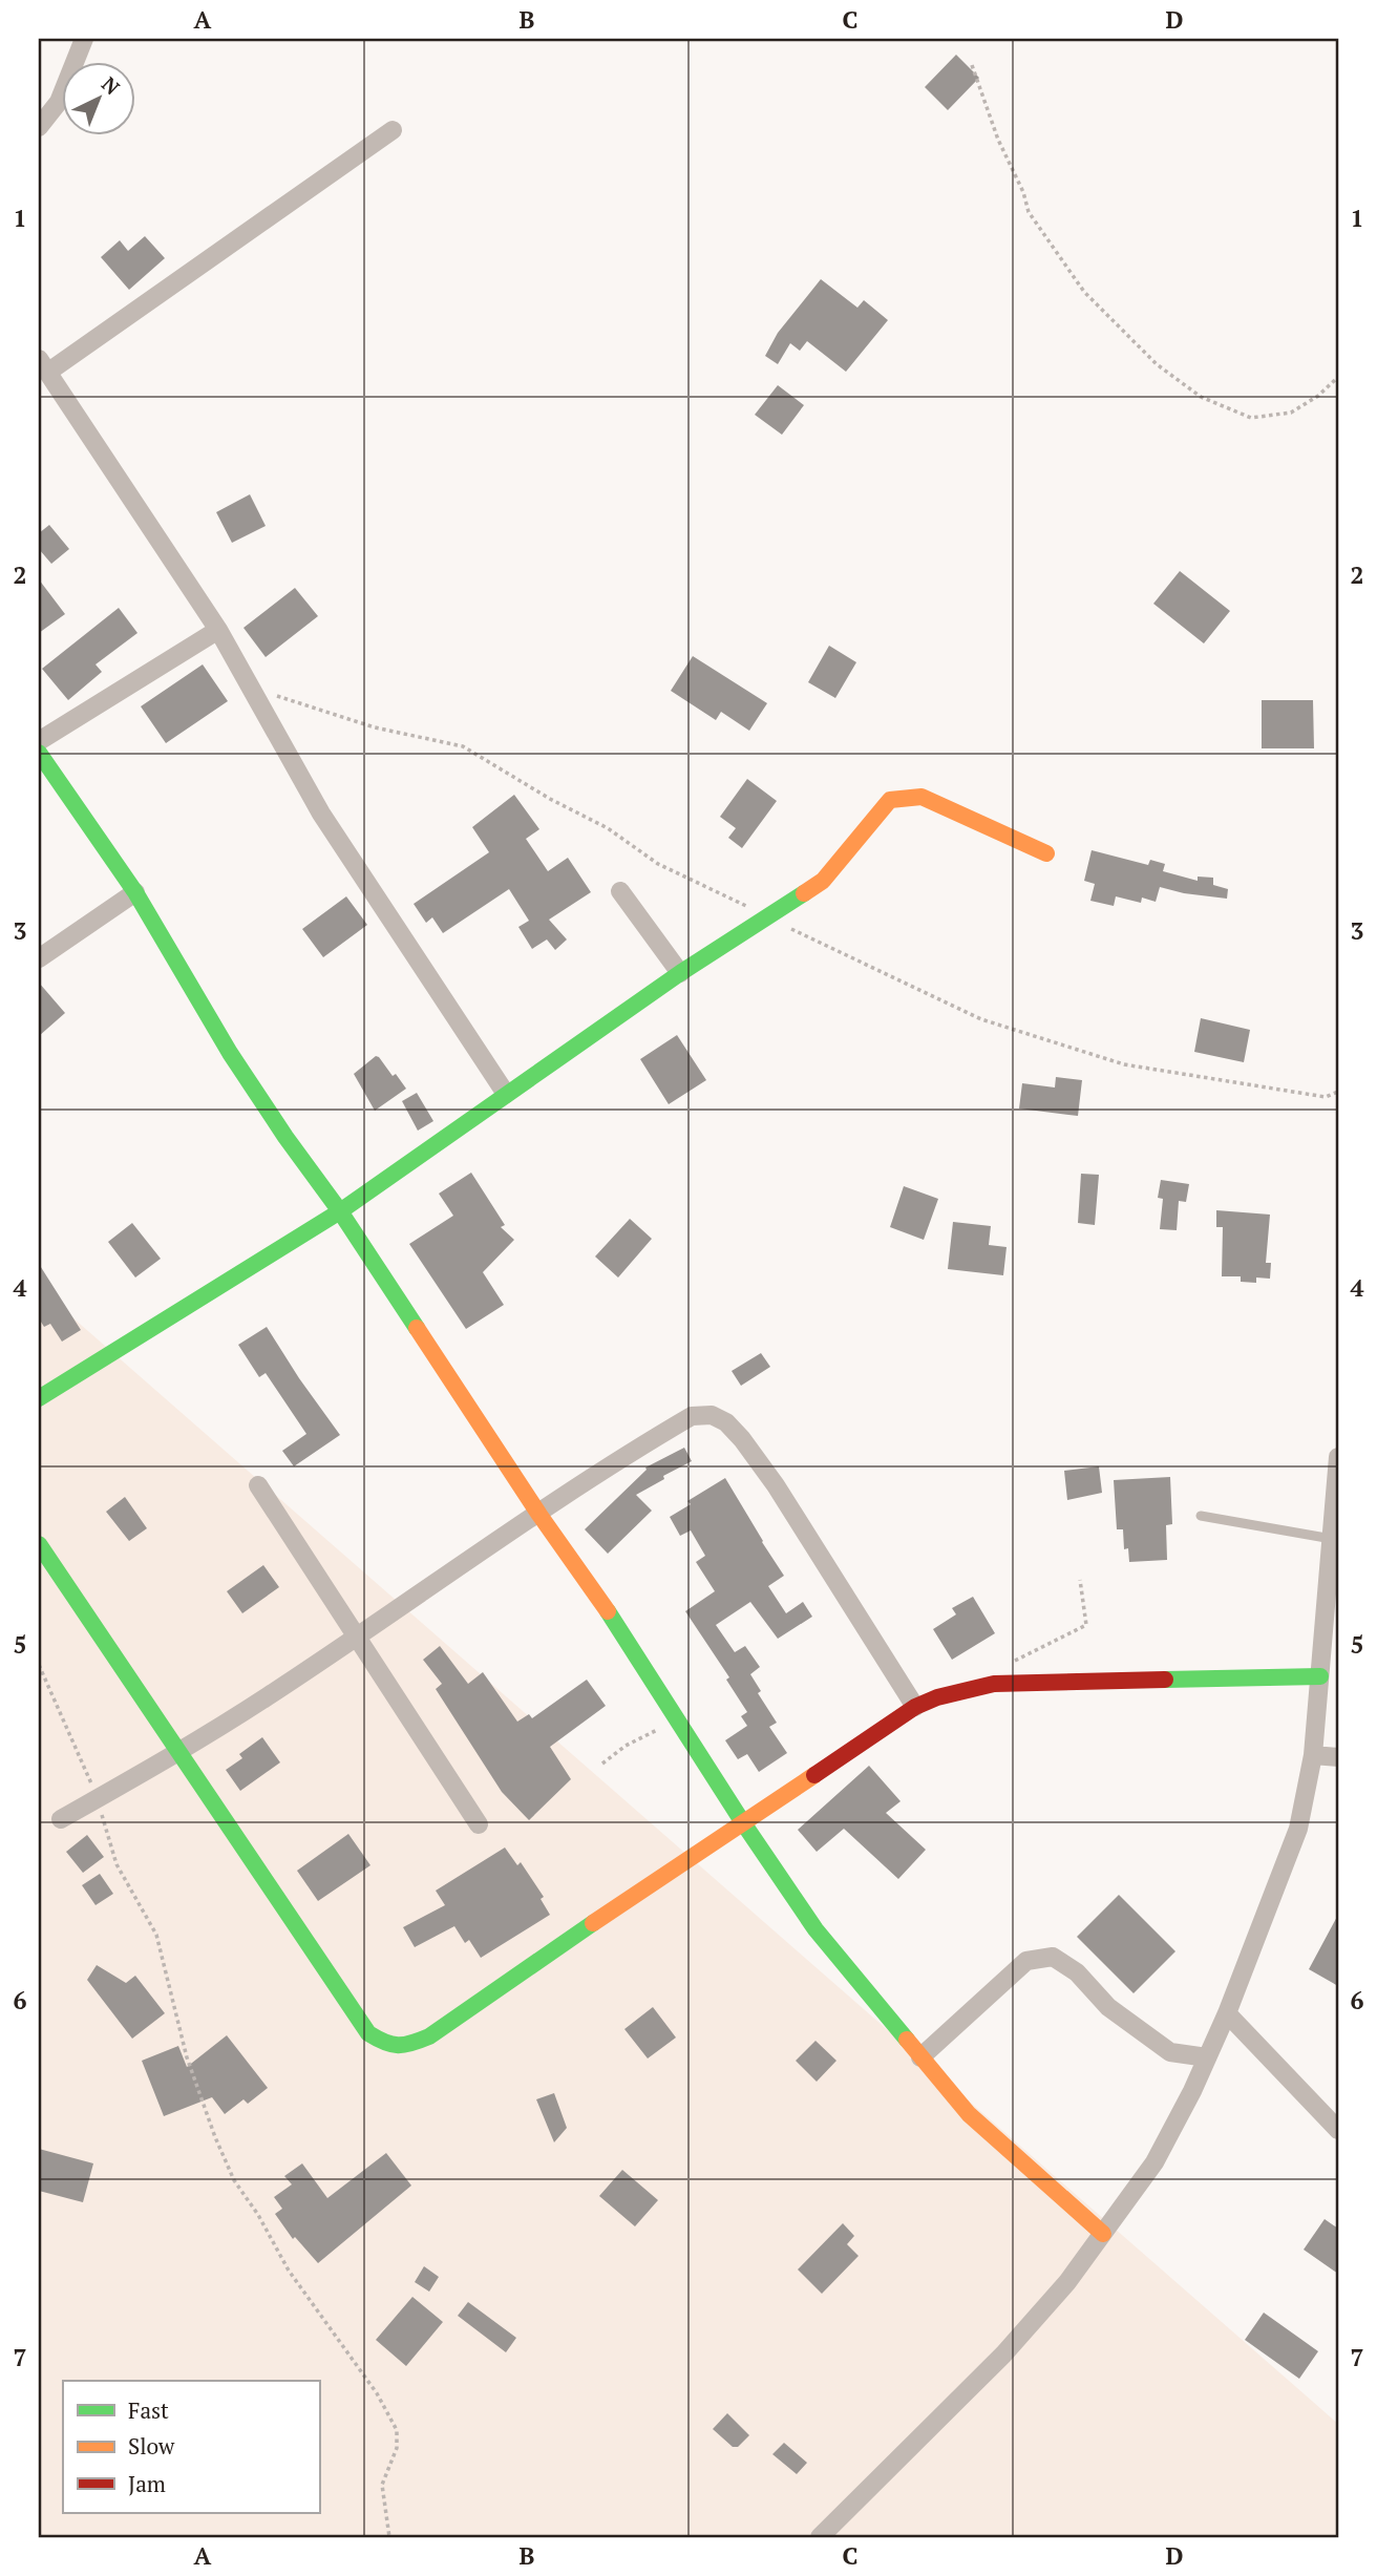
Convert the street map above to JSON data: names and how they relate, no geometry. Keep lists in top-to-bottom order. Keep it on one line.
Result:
{"legend":["Fast","Slow","Jam"],"north":"top right","grid":{"columns":["A","B","C","D"],"rows":["1","2","3","4","5","6","7"]}}
